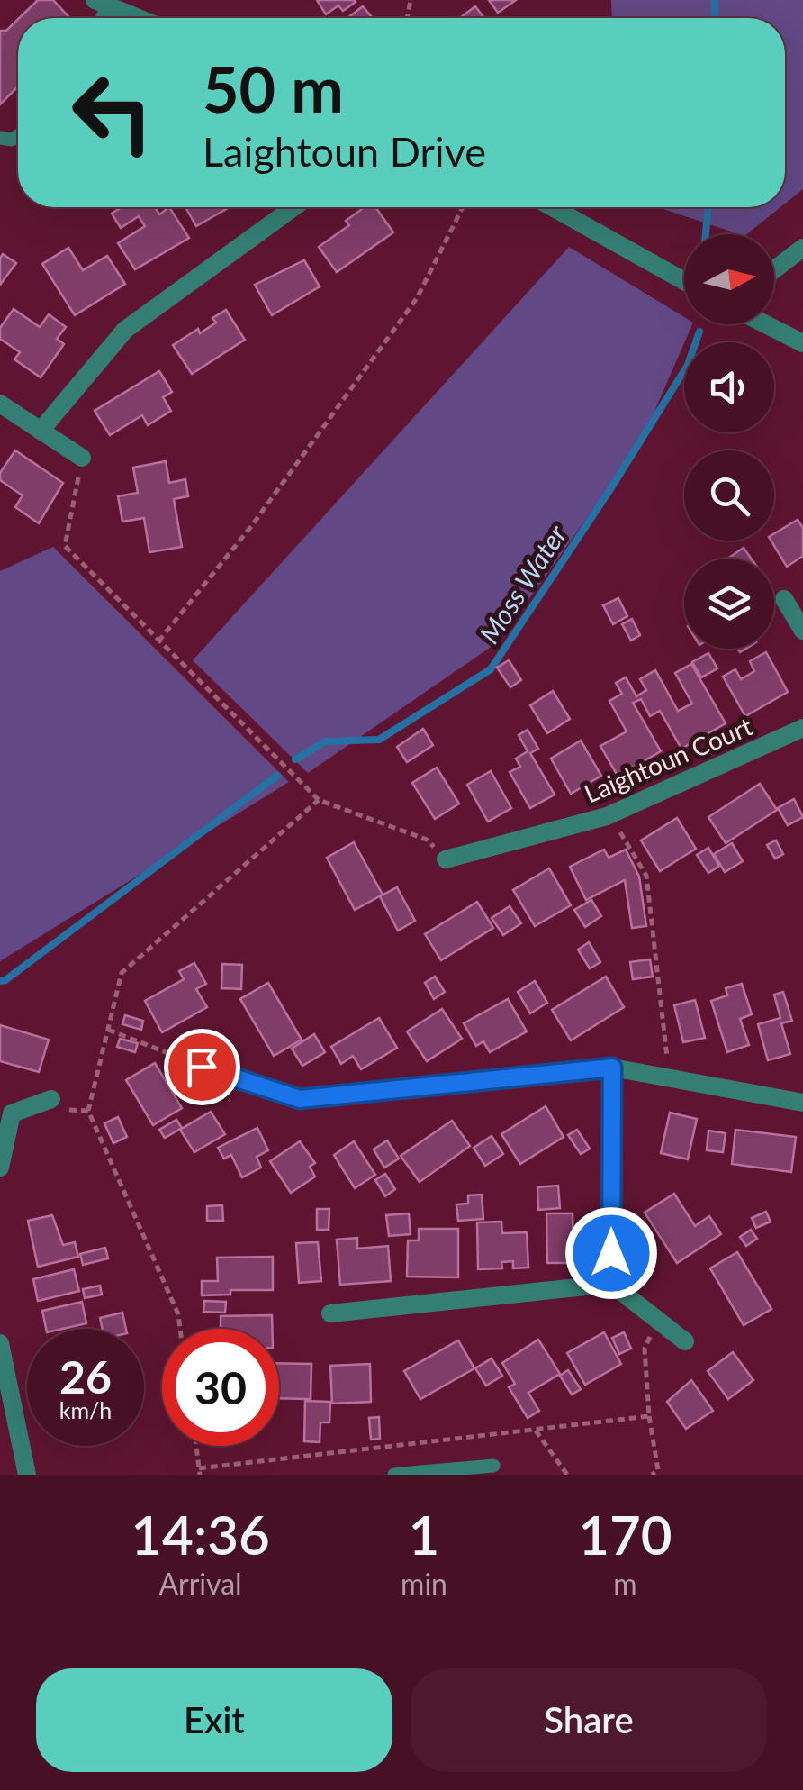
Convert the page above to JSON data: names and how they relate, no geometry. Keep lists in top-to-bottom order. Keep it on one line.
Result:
{"streets":{"street":["Laightoun Court"]},"water":["Moss Water"],"north":"right","page":{"turn":["50 m","Laightoun Drive"],"speed":"26 km/h","limit":"30","eta":["14:36","Arrival","1","min","170","m"],"buttons":["Exit","Share"]}}
